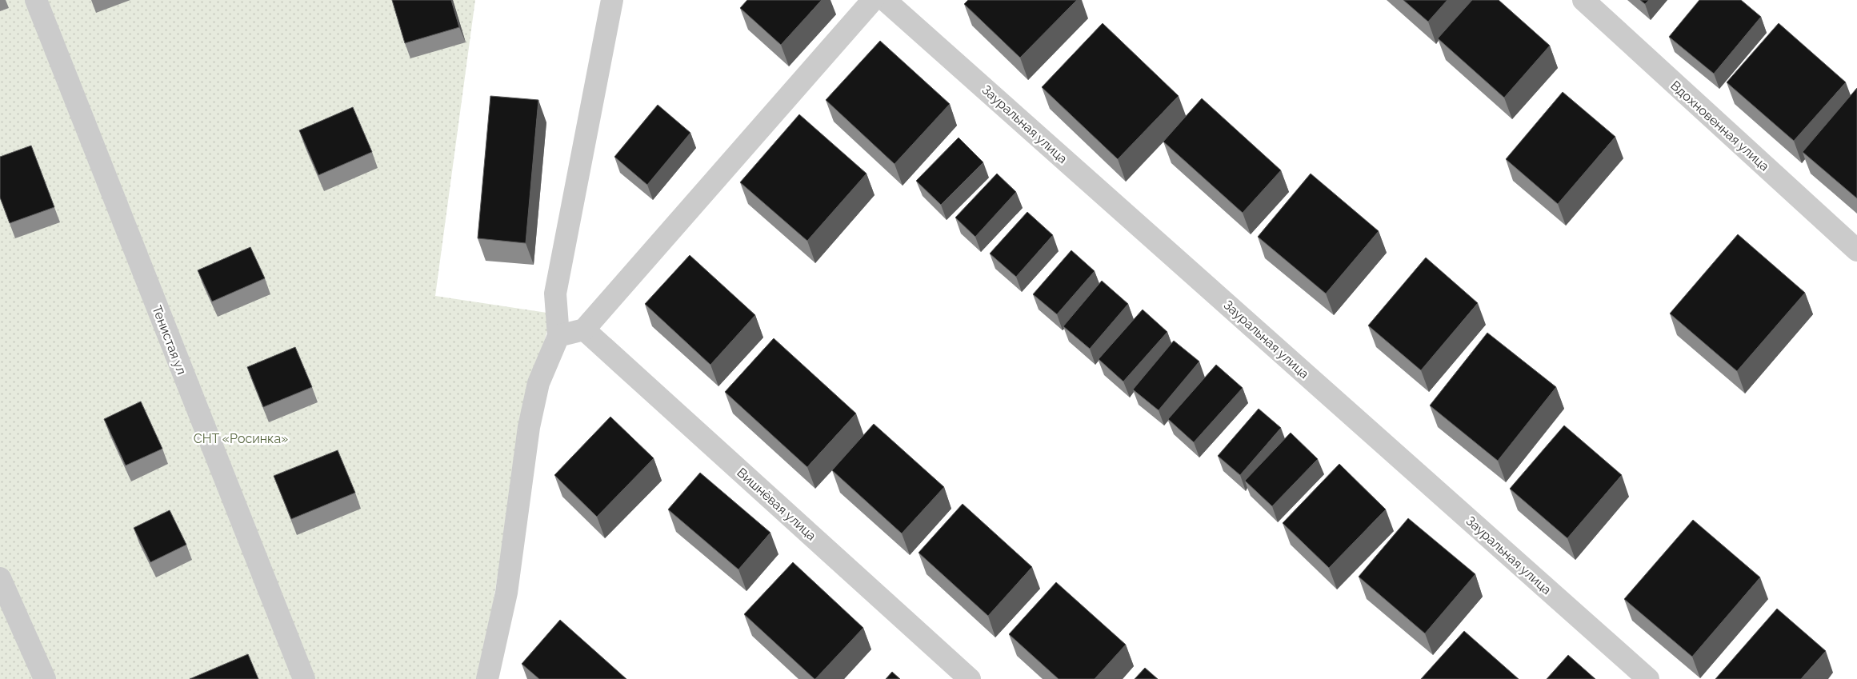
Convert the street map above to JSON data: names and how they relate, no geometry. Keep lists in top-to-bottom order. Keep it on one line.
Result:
{"streets":{"street":["Зауральная улица","Вдохновенная улица","Тенистая ул","Вишнёвая улица"]},"parks":["СНТ «Росинка»"]}
